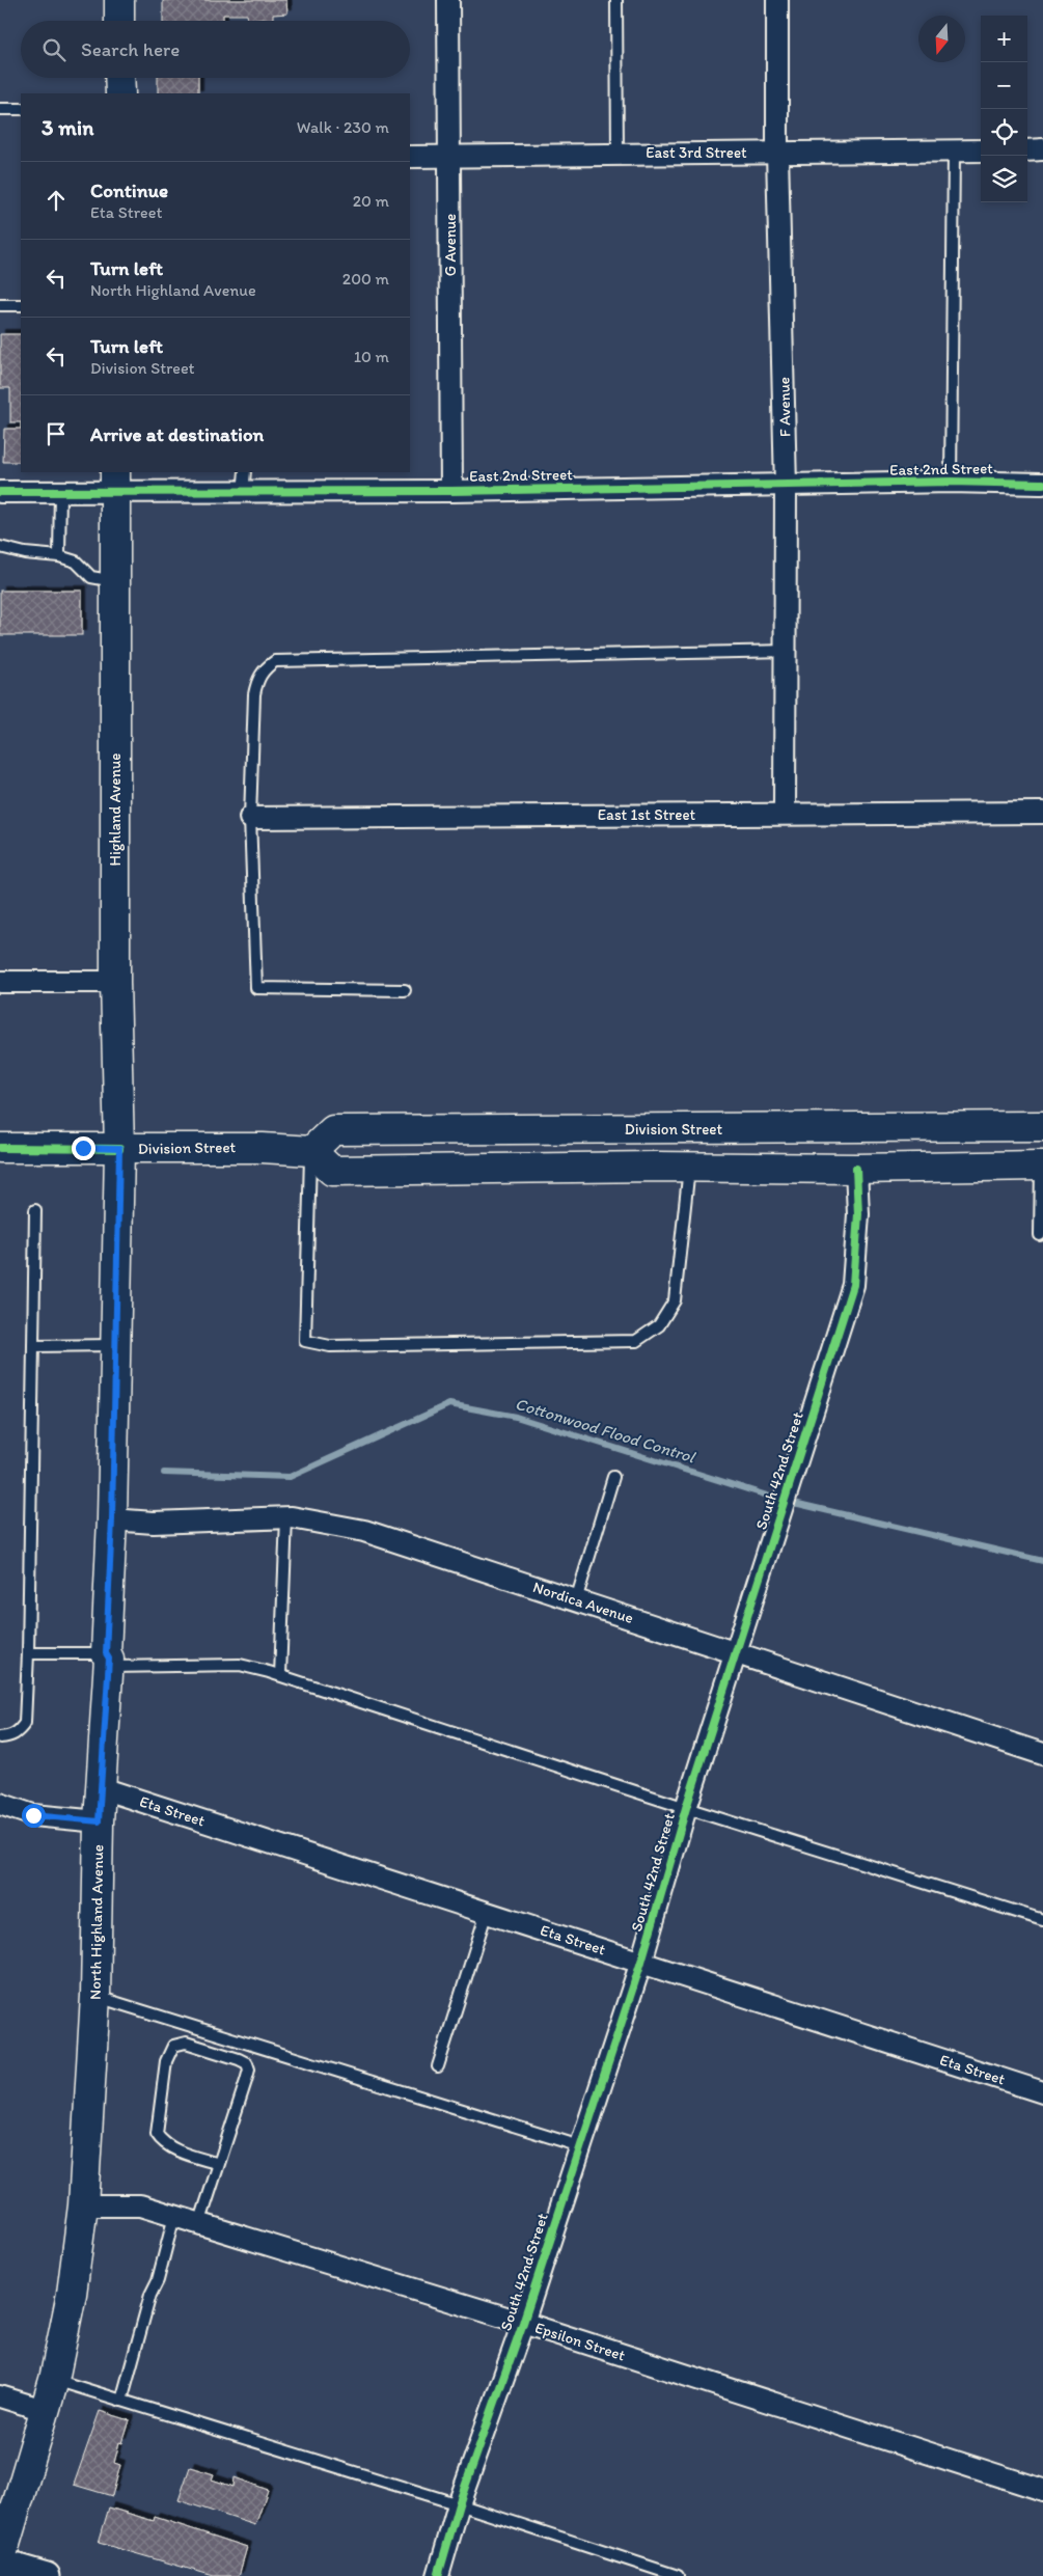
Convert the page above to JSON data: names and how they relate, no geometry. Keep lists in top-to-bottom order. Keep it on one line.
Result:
{"streets":{"main road":["Highland Avenue","Division Street","North Highland Avenue"],"street":["East 3rd Street","G Avenue","F Avenue","East 2nd Street","East 1st Street","South 42nd Street","Nordica Avenue","Eta Street","Epsilon Street"]},"crossings":[["East 3rd Street","G Avenue"],["East 3rd Street","F Avenue"],["G Avenue","East 2nd Street"],["F Avenue","East 2nd Street"],["F Avenue","East 1st Street"],["East 2nd Street","Highland Avenue"],["Highland Avenue","Division Street"],["Highland Avenue","North Highland Avenue"],["Division Street","North Highland Avenue"],["South 42nd Street","Nordica Avenue"],["South 42nd Street","Eta Street"],["South 42nd Street","Epsilon Street"],["Nordica Avenue","North Highland Avenue"],["Eta Street","North Highland Avenue"],["North Highland Avenue","Epsilon Street"]],"water":["Cottonwood Flood Control"],"north":"bottom","page":{"map_buttons":["+","−"],"search":"Search here","heading":["3 min","Walk · 230 m"],"list":[["Continue","Eta Street","20 m"],["Turn left","North Highland Avenue","200 m"],["Turn left","Division Street","10 m"],"Arrive at destination"]}}
